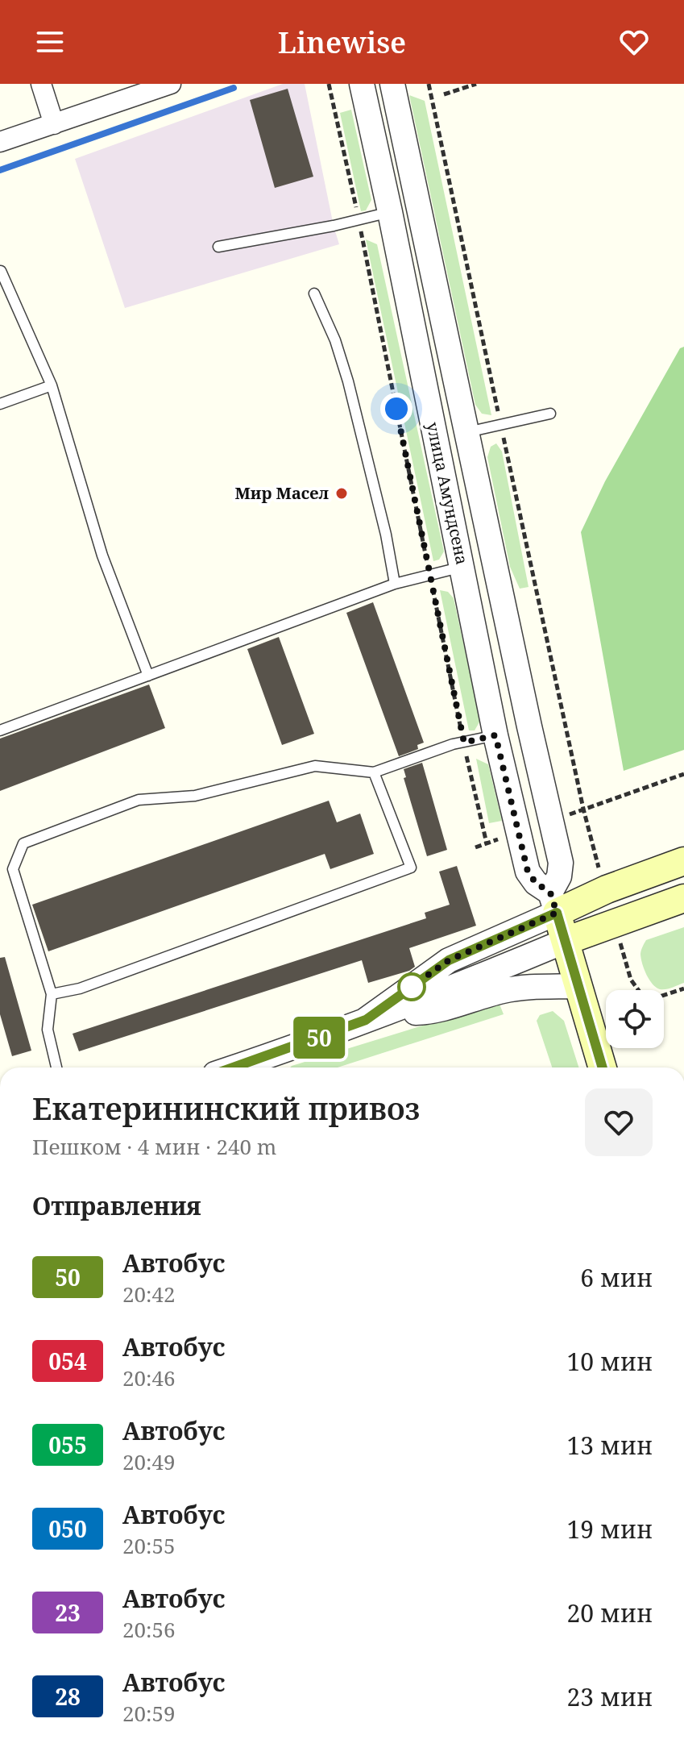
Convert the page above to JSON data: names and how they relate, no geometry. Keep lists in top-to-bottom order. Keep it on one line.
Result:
{"streets":{"main road":["улица Амундсена"]},"places":["Мир Масел"],"lines":["bus line 50"],"page":{"header":"Linewise","on_map":"50","heading":[["Екатерининский привоз","Пешком · 4 мин · 240 m"],"Отправления"],"list":[{"mark":"50","name":"Автобус","note":"20:42","value":"6 мин"},{"mark":"054","name":"Автобус","note":"20:46","value":"10 мин"},{"mark":"055","name":"Автобус","note":"20:49","value":"13 мин"},{"mark":"050","name":"Автобус","note":"20:55","value":"19 мин"},{"mark":"23","name":"Автобус","note":"20:56","value":"20 мин"},{"mark":"28","name":"Автобус","note":"20:59","value":"23 мин"}]}}
